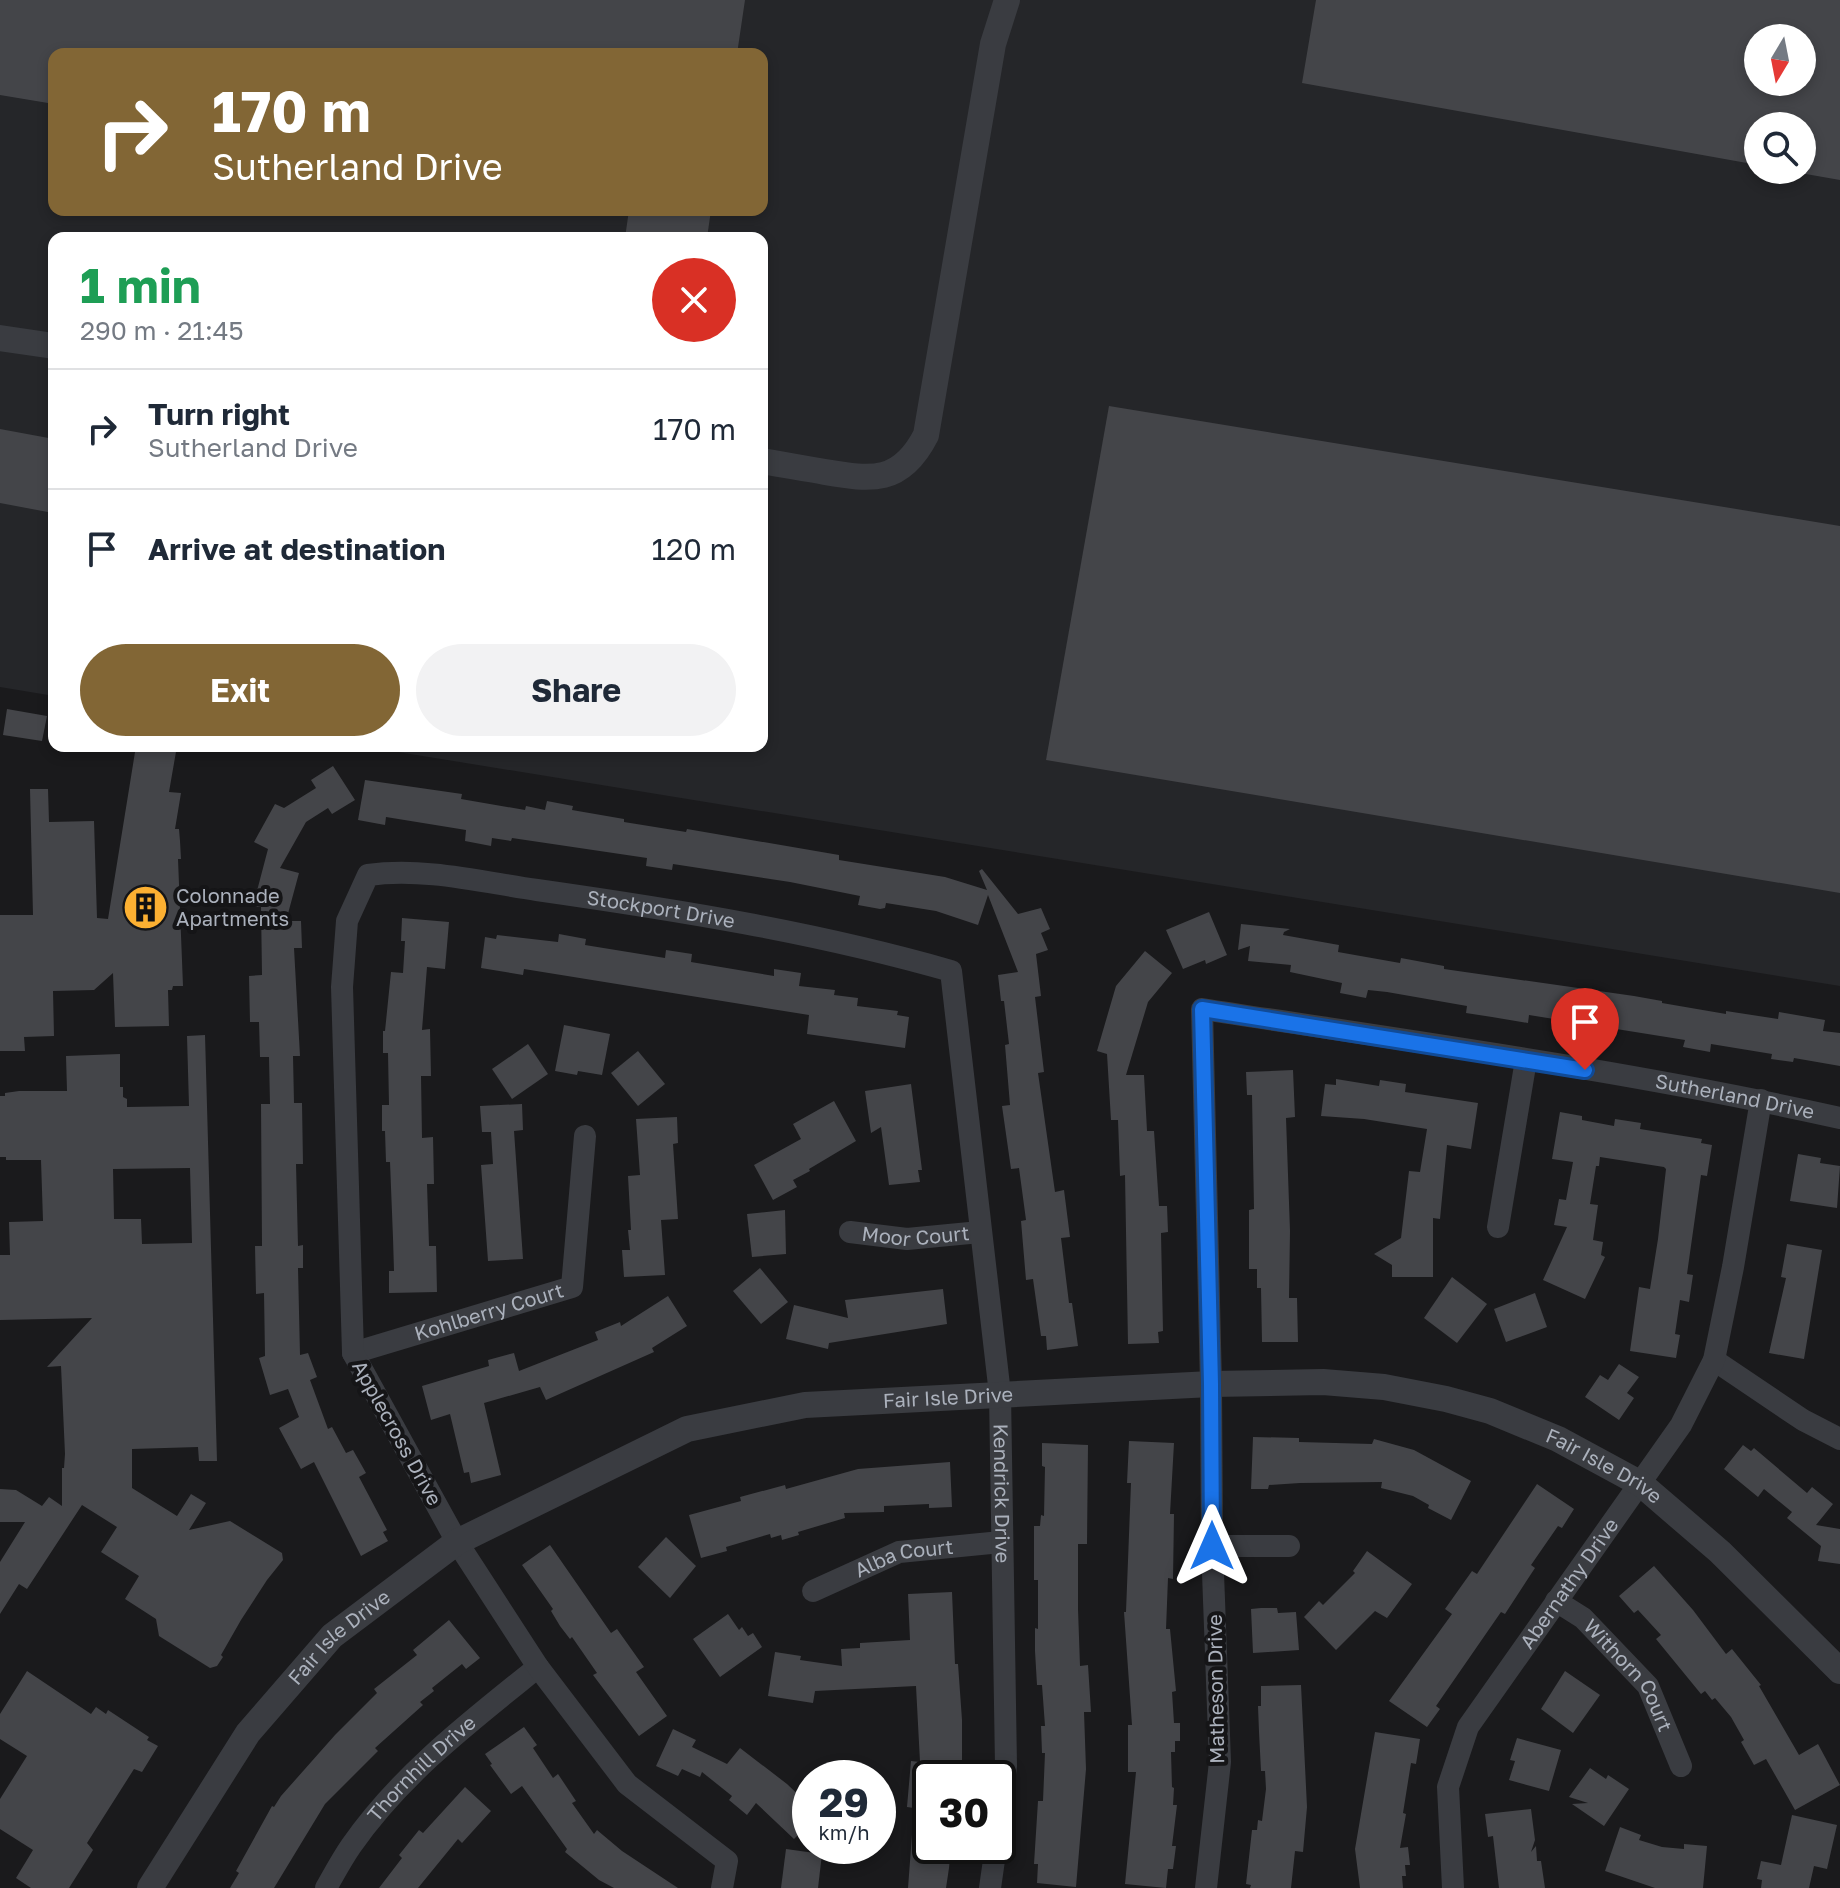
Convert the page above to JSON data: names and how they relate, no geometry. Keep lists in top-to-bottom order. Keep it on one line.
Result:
{"streets":{"street":["Stockport Drive","Sutherland Drive","Moor Court","Kohlberry Court","Fair Isle Drive","Applecross Drive","Kendrick Drive","Alba Court","Abernathy Drive","Withorn Court","Matheson Drive","Thornhill Drive"]},"crossings":[["Stockport Drive","Applecross Drive"],["Stockport Drive","Kendrick Drive"],["Sutherland Drive","Abernathy Drive"],["Sutherland Drive","Matheson Drive"],["Moor Court","Kendrick Drive"],["Kohlberry Court","Applecross Drive"],["Fair Isle Drive","Applecross Drive"],["Fair Isle Drive","Kendrick Drive"],["Fair Isle Drive","Abernathy Drive"],["Fair Isle Drive","Matheson Drive"],["Applecross Drive","Thornhill Drive"],["Kendrick Drive","Alba Court"],["Abernathy Drive","Withorn Court"]],"places":{"building":["Colonnade Apartments"]},"north":"bottom","page":{"turn":["170 m","Sutherland Drive"],"heading":["1 min","290 m · 21:45"],"list":[{"name":"Turn right","note":"Sutherland Drive","value":"170 m"},{"name":"Arrive at destination","value":"120 m"}],"buttons":["Exit","Share"],"speed":"29 km/h","limit":"30"}}
